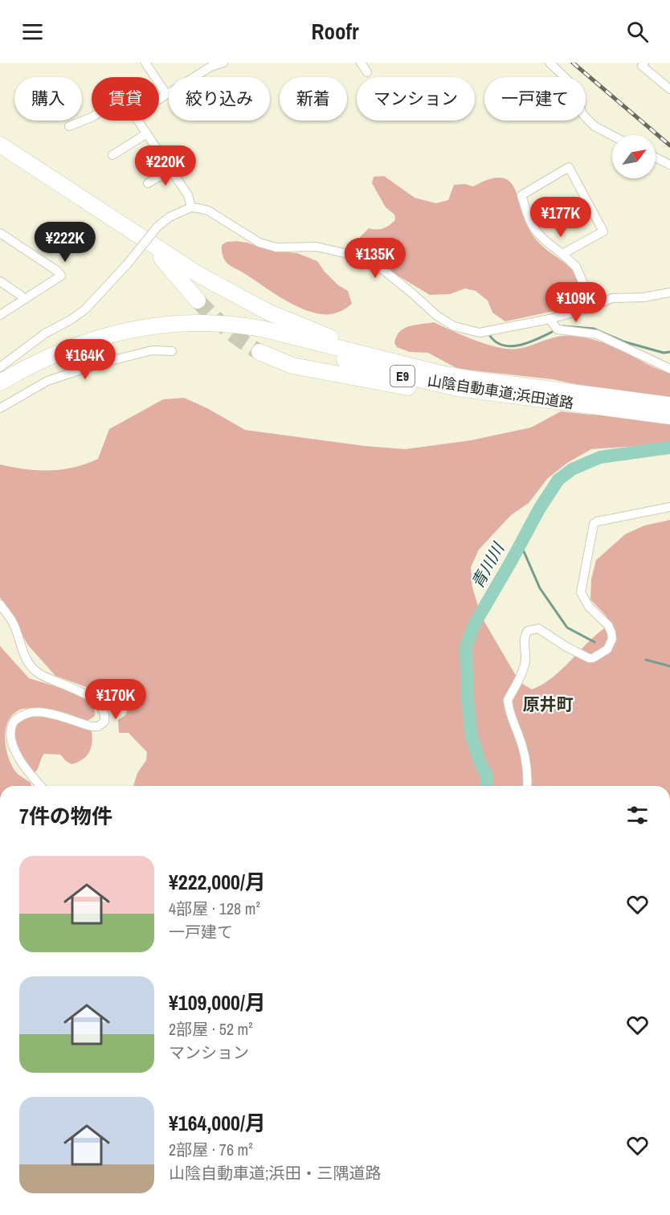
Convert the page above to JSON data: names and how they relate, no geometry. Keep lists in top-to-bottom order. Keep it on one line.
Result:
{"streets":{"highway":["E9","山陰自動車道;浜田道路"]},"crossings":[["E9","山陰自動車道;浜田道路"]],"districts":["原井町"],"water":["青川川"],"north":"top right","page":{"header":"Roofr","chip":["購入","賃貸","絞り込み","新着","マンション","一戸建て"],"price":["¥220K","¥177K","¥222K","¥135K","¥109K","¥164K","¥170K"],"heading":"7件の物件","list":[{"name":"¥222,000/月","note":"4部屋 · 128 m² · 一戸建て"},{"name":"¥109,000/月","note":"2部屋 · 52 m² · マンション"},{"name":"¥164,000/月","note":"2部屋 · 76 m² · 山陰自動車道;浜田・三隅道路"}]}}
